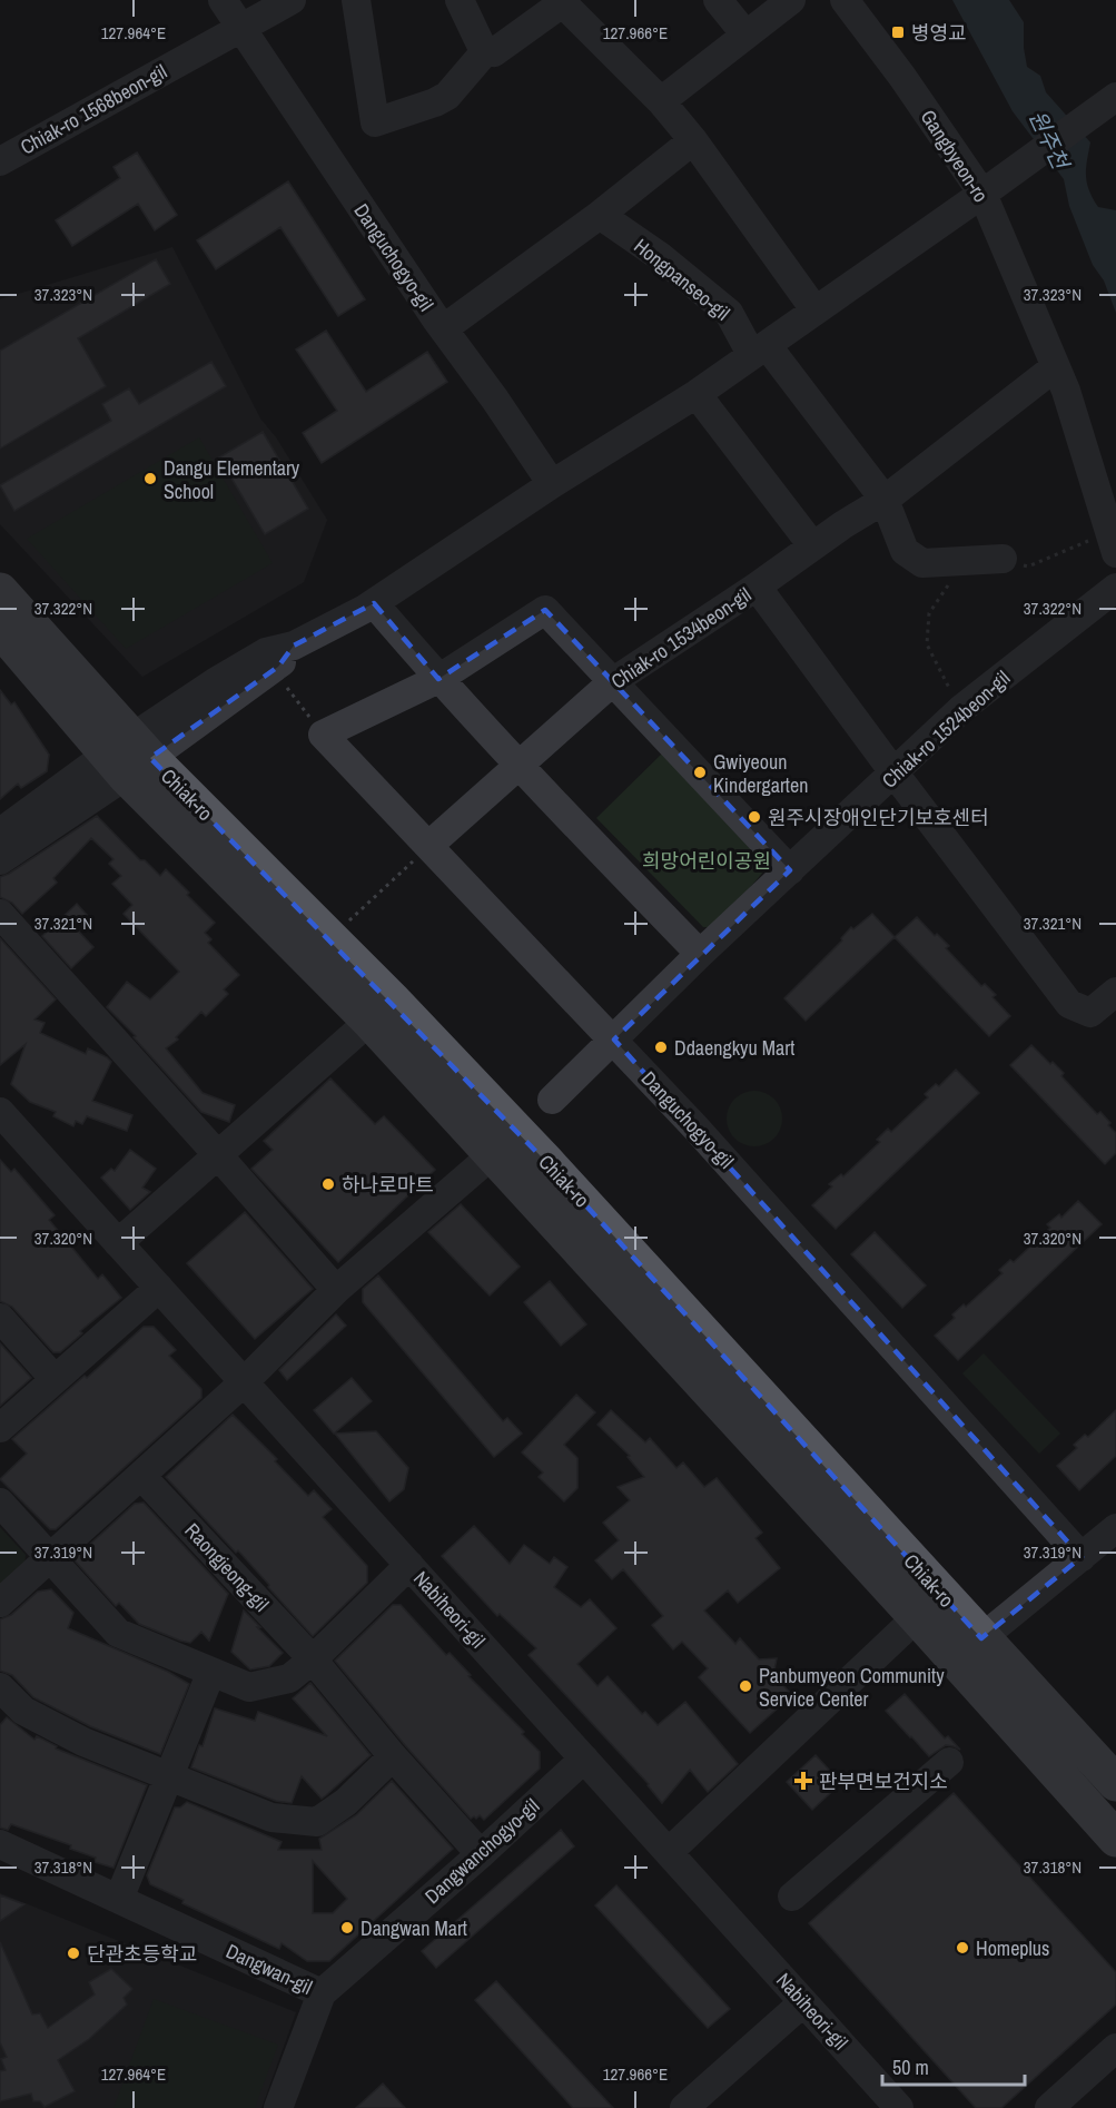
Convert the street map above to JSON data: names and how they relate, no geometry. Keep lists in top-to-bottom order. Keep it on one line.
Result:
{"streets":{"main road":["Chiak-ro"],"street":["Chiak-ro 1568beon-gil","Gangbyeon-ro","Danguchogyo-gil","Hongpanseo-gil","Chiak-ro 1534beon-gil","Chiak-ro 1524beon-gil","Raongjeong-gil","Nabiheori-gil","Dangwanchogyo-gil","Dangwan-gil"]},"crossings":[["Chiak-ro 1568beon-gil","Danguchogyo-gil"],["Gangbyeon-ro","Chiak-ro 1534beon-gil"],["Danguchogyo-gil","Chiak-ro 1534beon-gil"],["Danguchogyo-gil","Chiak-ro 1524beon-gil"],["Hongpanseo-gil","Chiak-ro 1534beon-gil"],["Raongjeong-gil","Dangwanchogyo-gil"],["Nabiheori-gil","Dangwanchogyo-gil"],["Dangwanchogyo-gil","Dangwan-gil"]],"water":["원주천"],"parks":["희망어린이공원"],"places":{"transit":["병영교"],"other":["Dangu Elementary School","Gwiyeoun Kindergarten","원주시장애인단기보호센터","Ddaengkyu Mart","하나로마트","Panbumyeon Community Service Center","Dangwan Mart","Homeplus","단관초등학교"],"health":["판부면보건지소"]},"scale_bar":"50 m","coordinates":["127.964°E","127.966°E","37.323°N","37.322°N","37.321°N","37.320°N","37.319°N","37.318°N"]}
